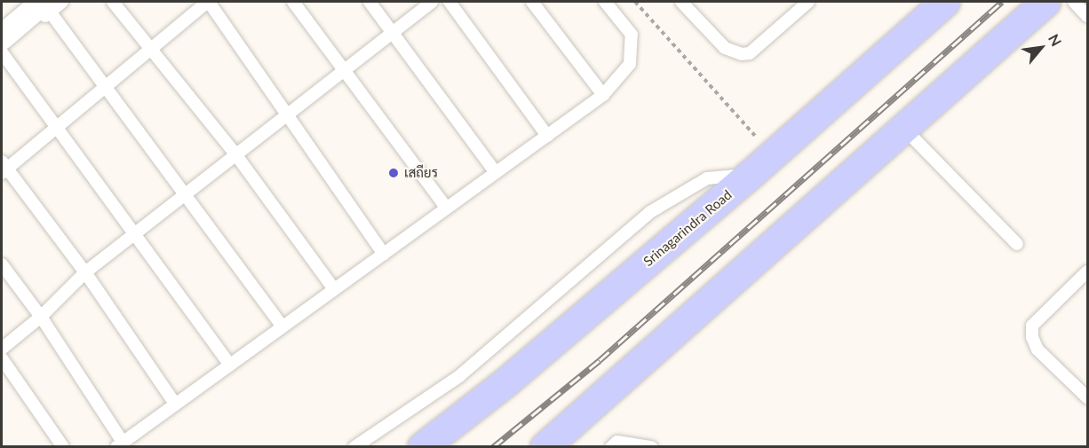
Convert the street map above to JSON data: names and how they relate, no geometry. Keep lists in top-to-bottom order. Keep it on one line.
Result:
{"streets":{"main road":["Srinagarindra Road"]},"places":["เสถียร"],"north":"top right"}
